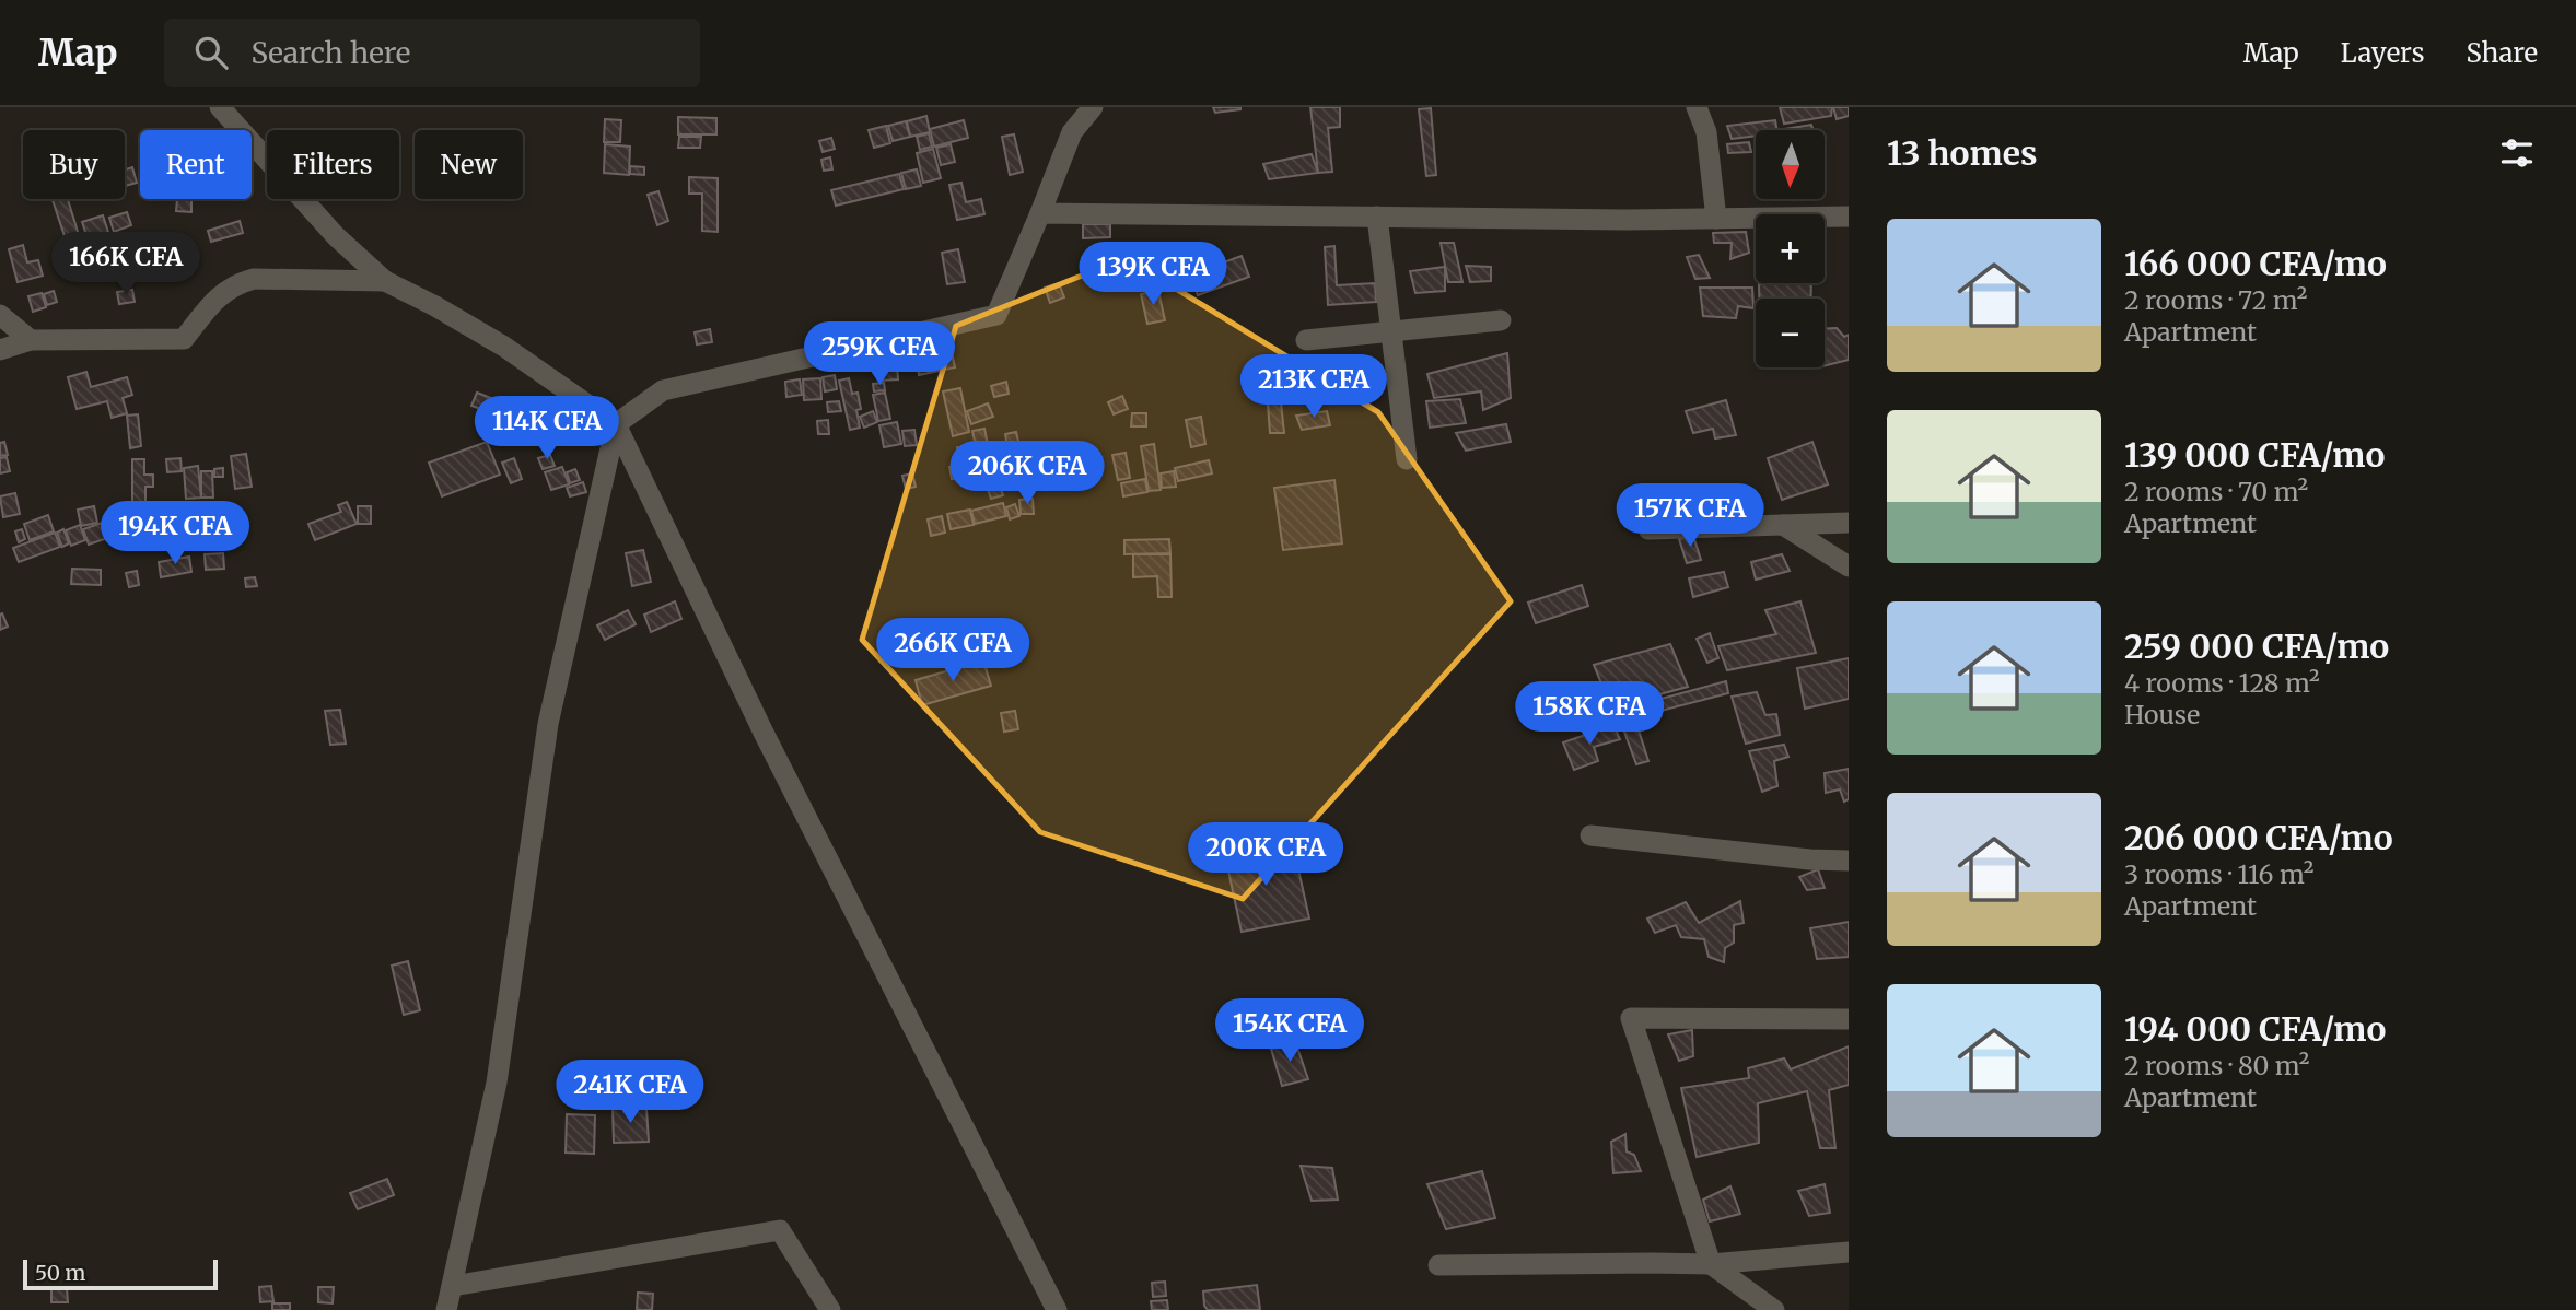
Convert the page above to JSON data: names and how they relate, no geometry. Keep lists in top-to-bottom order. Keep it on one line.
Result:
{"scale_bar":"50 m","north":"bottom","page":{"header":"Map","search":"Search here","nav":["Map","Layers","Share"],"heading":"13 homes","map_buttons":["+","−"],"chip":["Buy","Rent","Filters","New"],"list":[{"name":"166 000 CFA/mo","note":"2 rooms · 72 m² · Apartment"},{"name":"139 000 CFA/mo","note":"2 rooms · 70 m² · Apartment"},{"name":"259 000 CFA/mo","note":"4 rooms · 128 m² · House"},{"name":"206 000 CFA/mo","note":"3 rooms · 116 m² · Apartment"},{"name":"194 000 CFA/mo","note":"2 rooms · 80 m² · Apartment"}],"price":["166K CFA","139K CFA","259K CFA","213K CFA","114K CFA","206K CFA","157K CFA","194K CFA","266K CFA","158K CFA","200K CFA","154K CFA","241K CFA"],"scale":"50 m"}}
